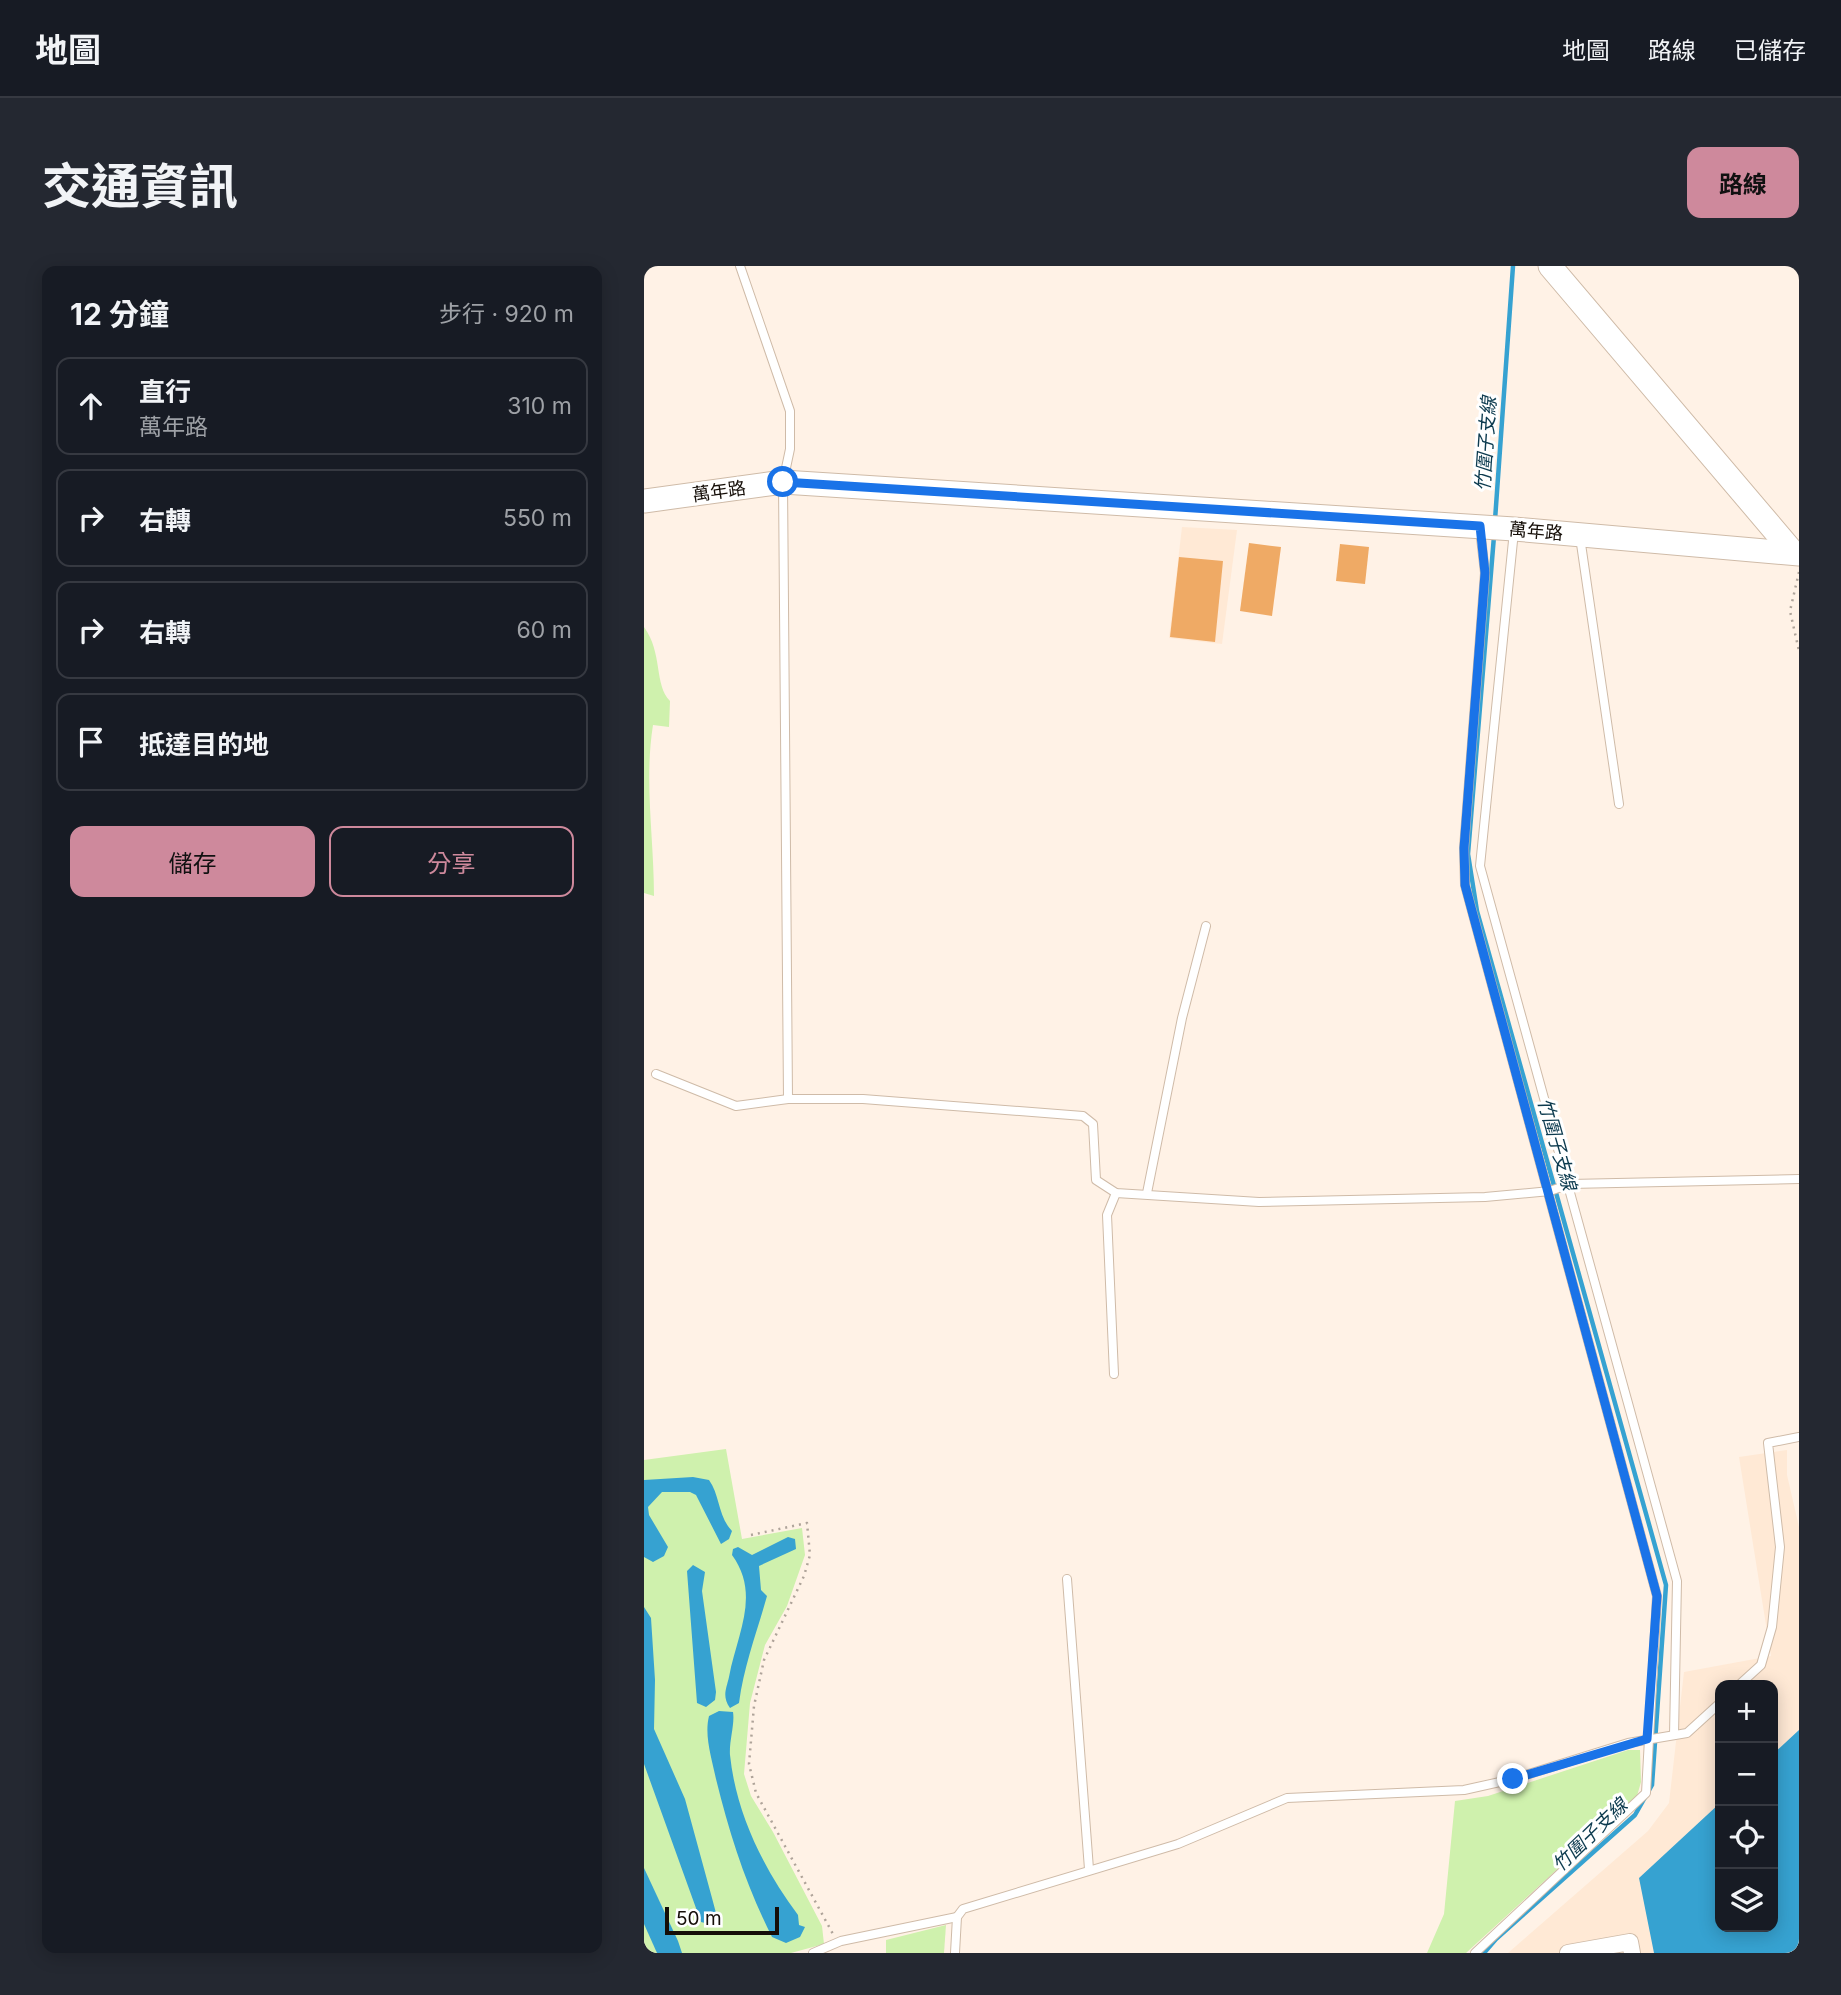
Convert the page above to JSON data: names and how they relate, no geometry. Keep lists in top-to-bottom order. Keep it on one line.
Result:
{"streets":{"street":["萬年路"]},"water":["竹圍子支線"],"scale_bar":"50 m","page":{"header":"地圖","nav":["地圖","路線","已儲存"],"title":"交通資訊","buttons":["路線",["儲存","分享"]],"heading":["12 分鐘","步行 · 920 m"],"list":[["直行","萬年路","310 m"],["右轉","550 m"],["右轉","60 m"],"抵達目的地"],"map_buttons":["+","−"],"scale":"50 m"}}
